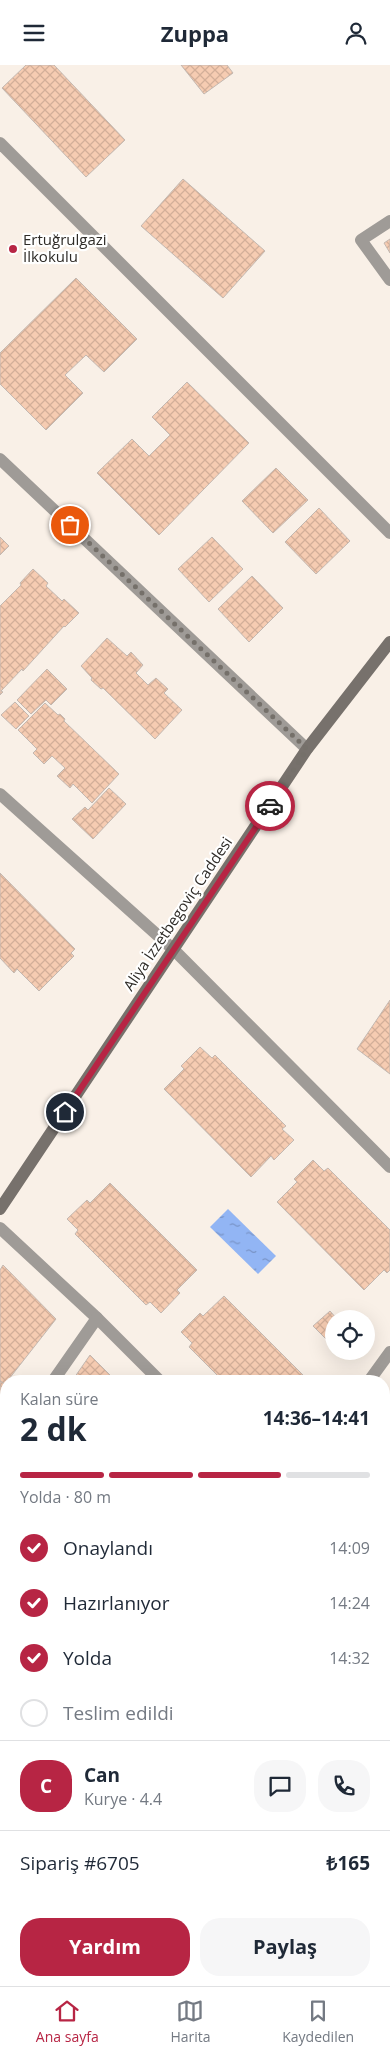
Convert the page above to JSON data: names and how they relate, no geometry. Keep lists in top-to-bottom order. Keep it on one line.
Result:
{"streets":{"street":["Aliya İzzetbegoviç Caddesi"]},"places":["Ertuğrulgazi İlkokulu"],"page":{"header":"Zuppa","heading":["2 dk","Kalan süre","14:36–14:41"],"panel":["Can","Kurye · 4.4","Sipariş #6705","₺165"],"bar":"Yolda · 80 m","list":[["Onaylandı","14:09"],["Hazırlanıyor","14:24"],["Yolda","14:32"],"Teslim edildi"],"round":"C","buttons":["Yardım","Paylaş"],"tabs":["Ana sayfa","Harita","Kaydedilen"]}}
